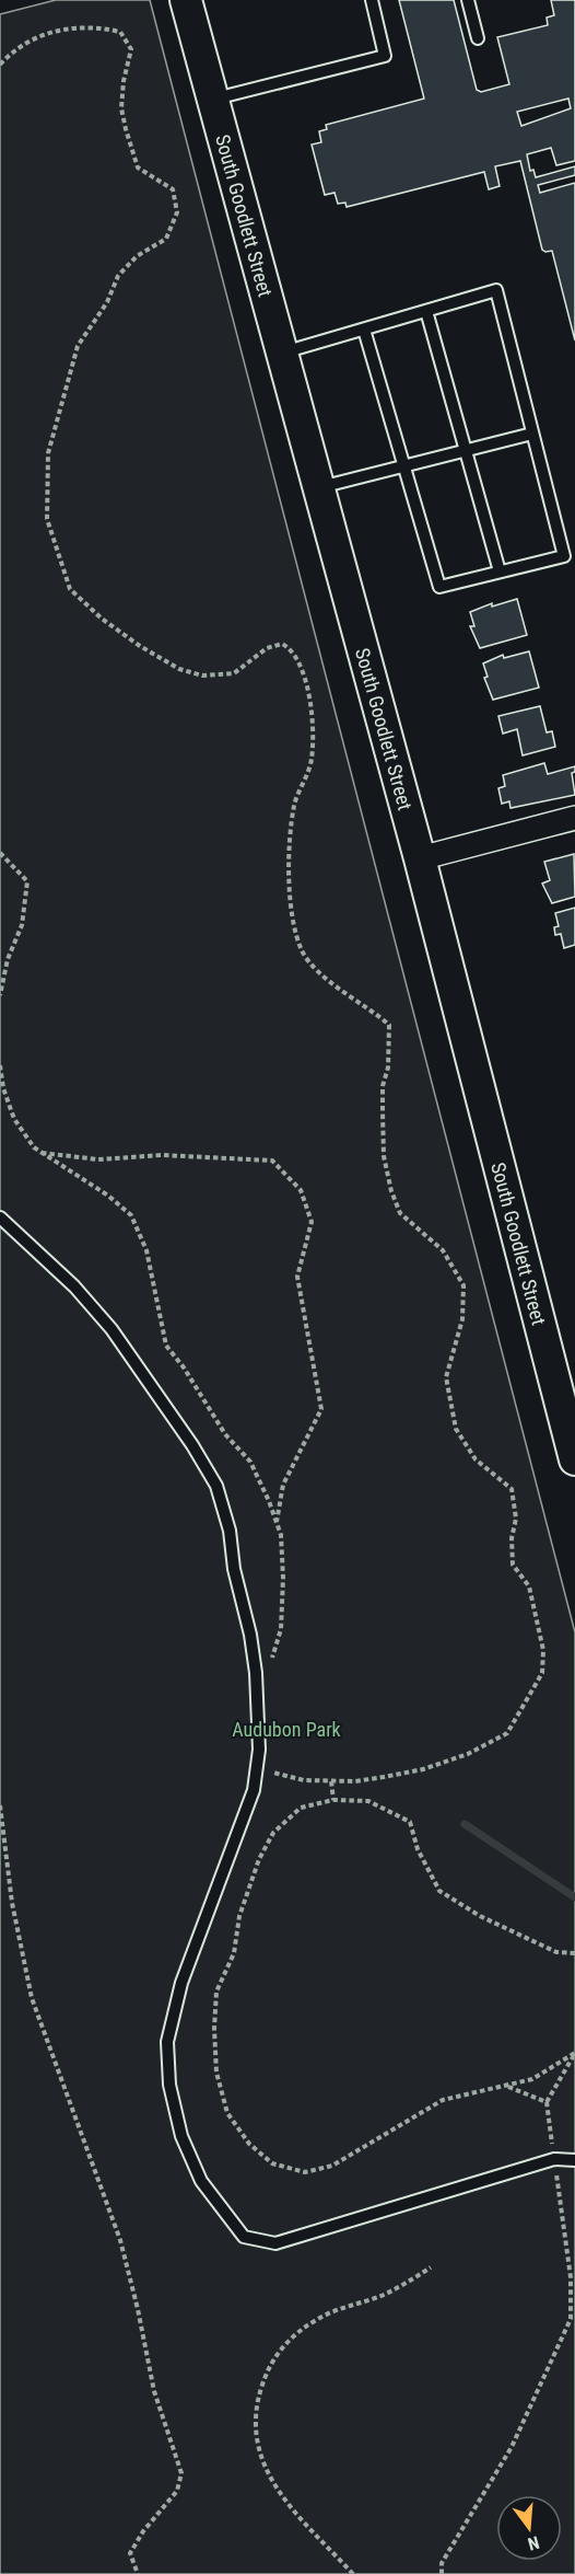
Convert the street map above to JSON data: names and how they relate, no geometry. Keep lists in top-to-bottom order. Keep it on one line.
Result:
{"streets":{"main road":["South Goodlett Street"]},"parks":["Audubon Park"],"north":"bottom"}
